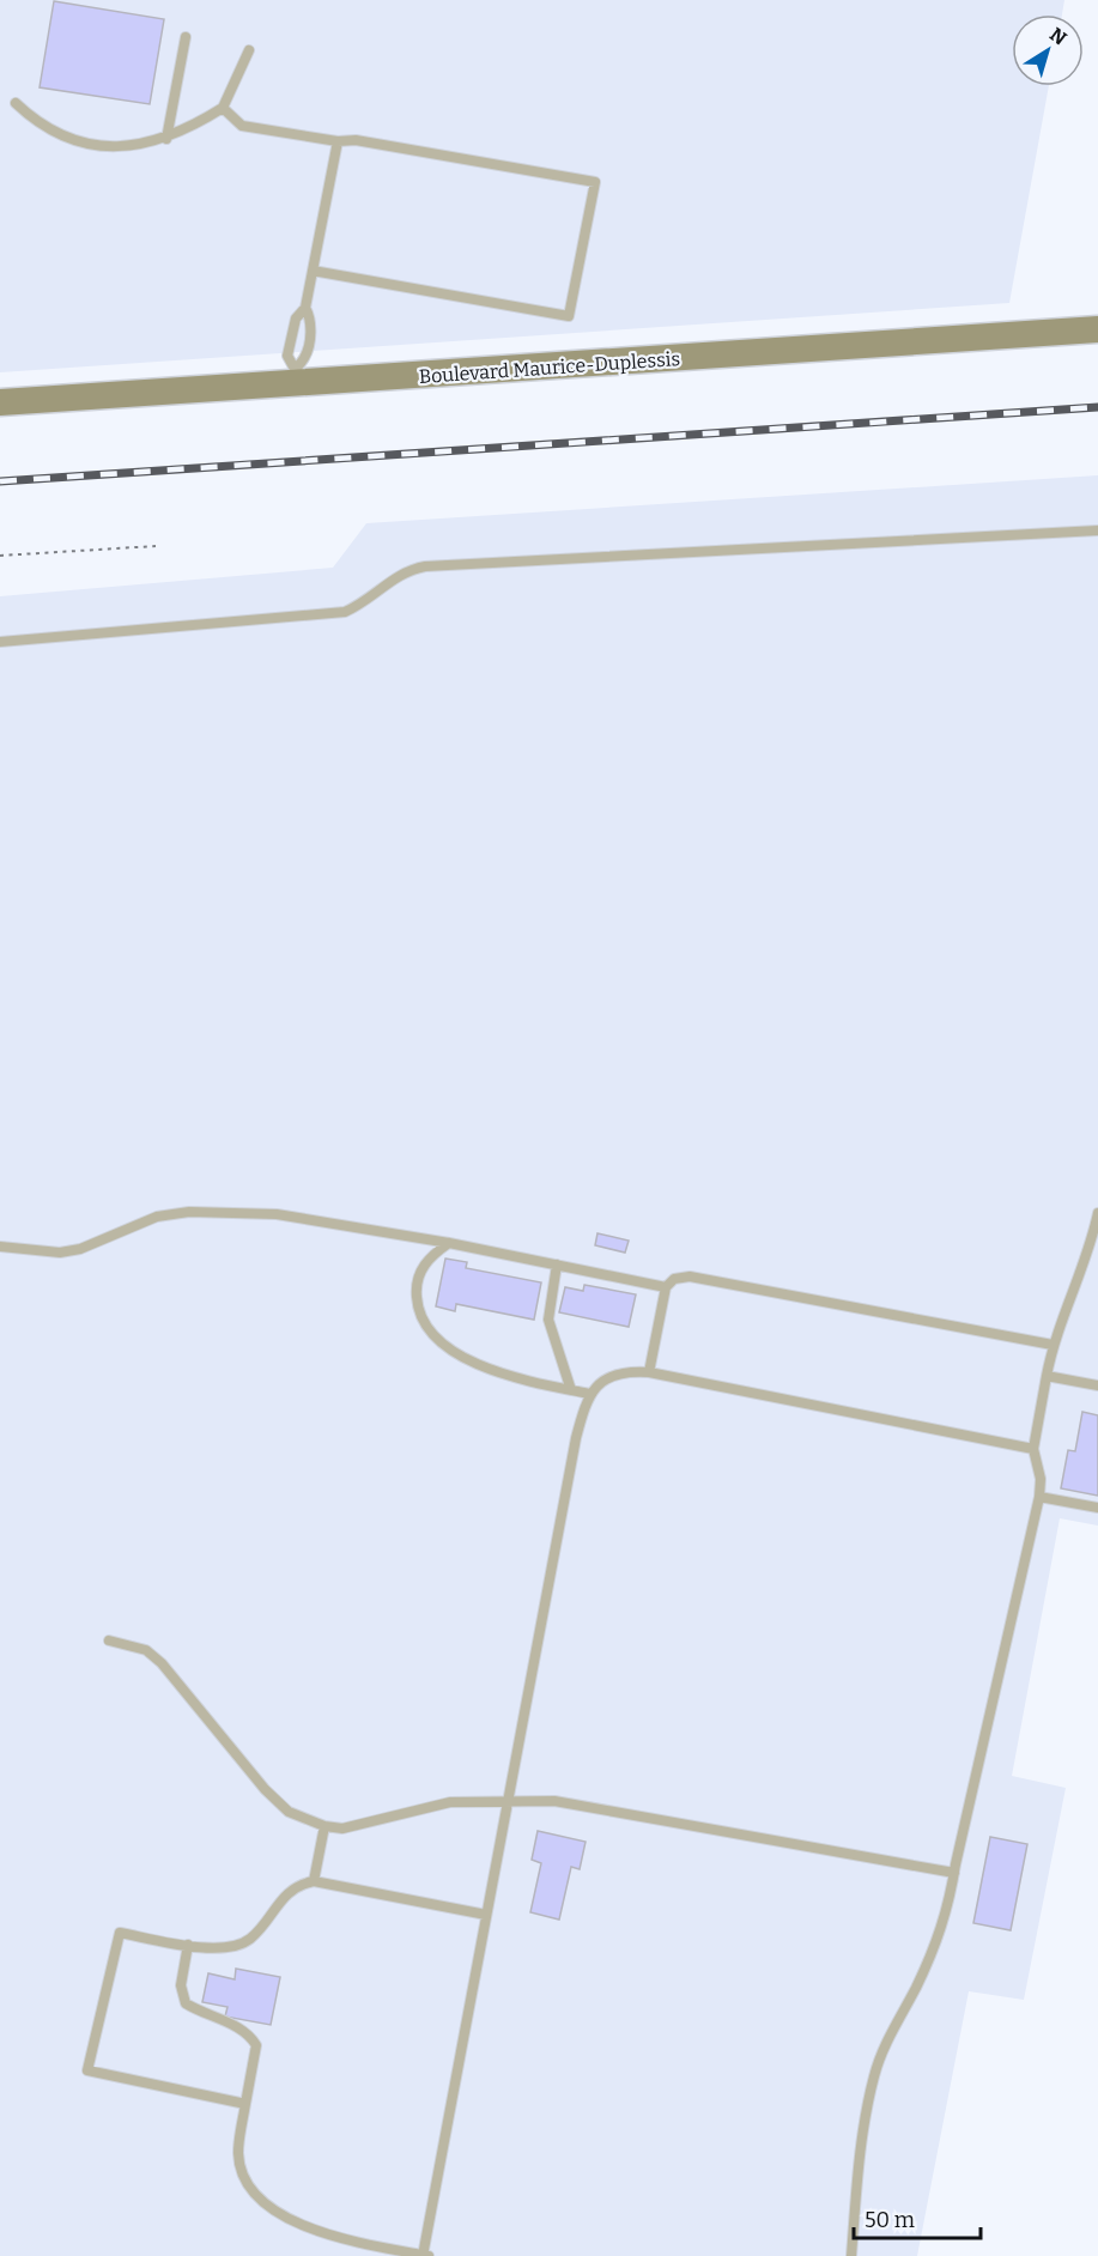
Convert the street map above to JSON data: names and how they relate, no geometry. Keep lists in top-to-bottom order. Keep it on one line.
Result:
{"streets":{"street":["Boulevard Maurice-Duplessis"]},"scale_bar":"50 m","north":"top right"}
